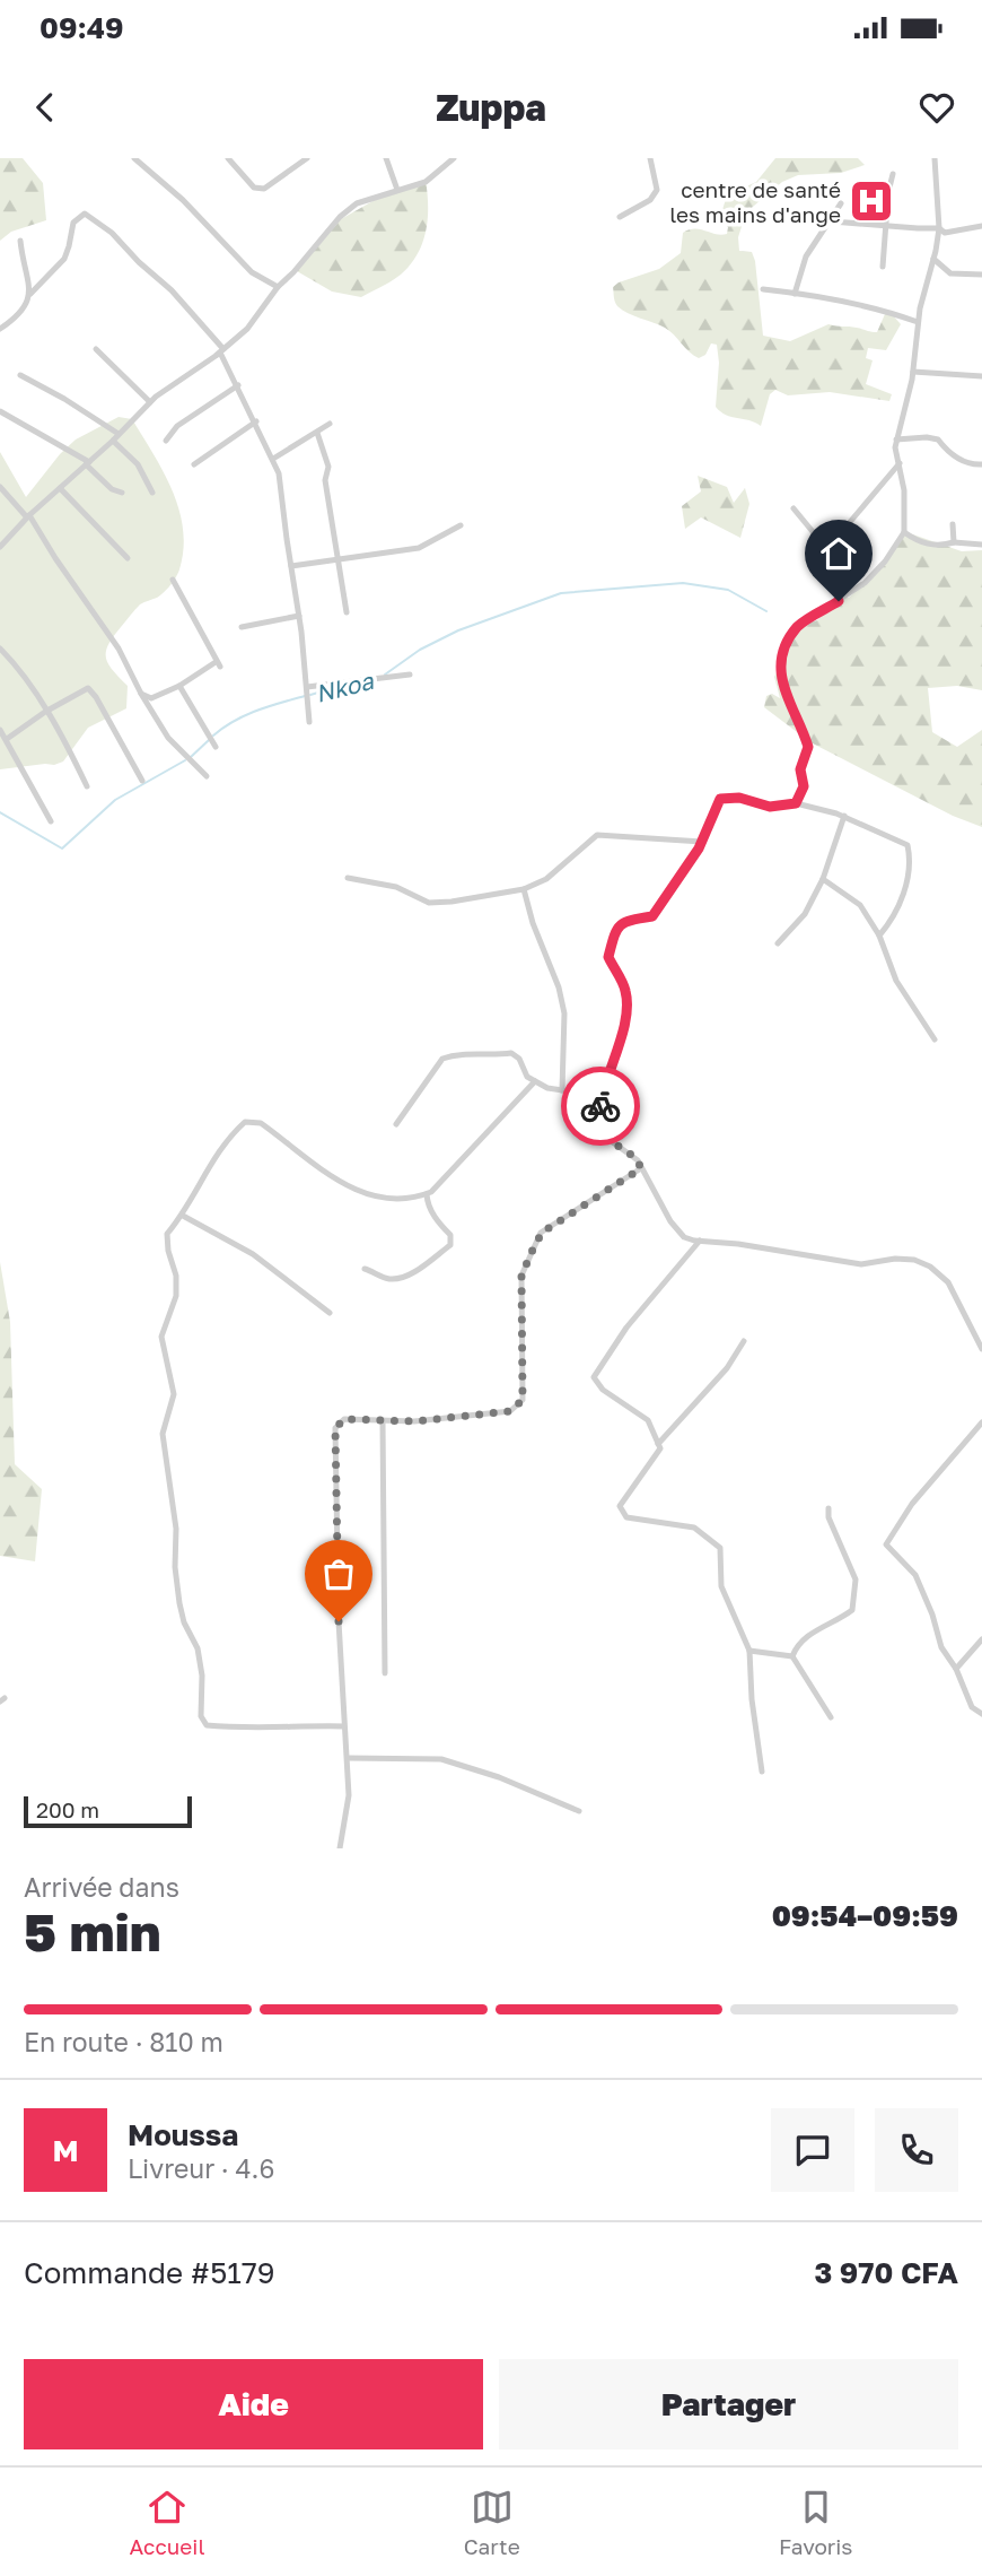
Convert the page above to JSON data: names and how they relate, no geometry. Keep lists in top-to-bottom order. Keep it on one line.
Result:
{"water":["Nkoa"],"places":{"hospital":["centre de santé les mains d'ange"]},"scale_bar":"200 m","page":{"status":"09:49","header":"Zuppa","scale":"200 m","heading":["5 min","Arrivée dans","09:54–09:59"],"panel":["Moussa","Livreur · 4.6","Commande #5179","3 970 CFA"],"bar":"En route · 810 m","round":"M","buttons":["Aide","Partager"],"tabs":["Accueil","Carte","Favoris"]}}
